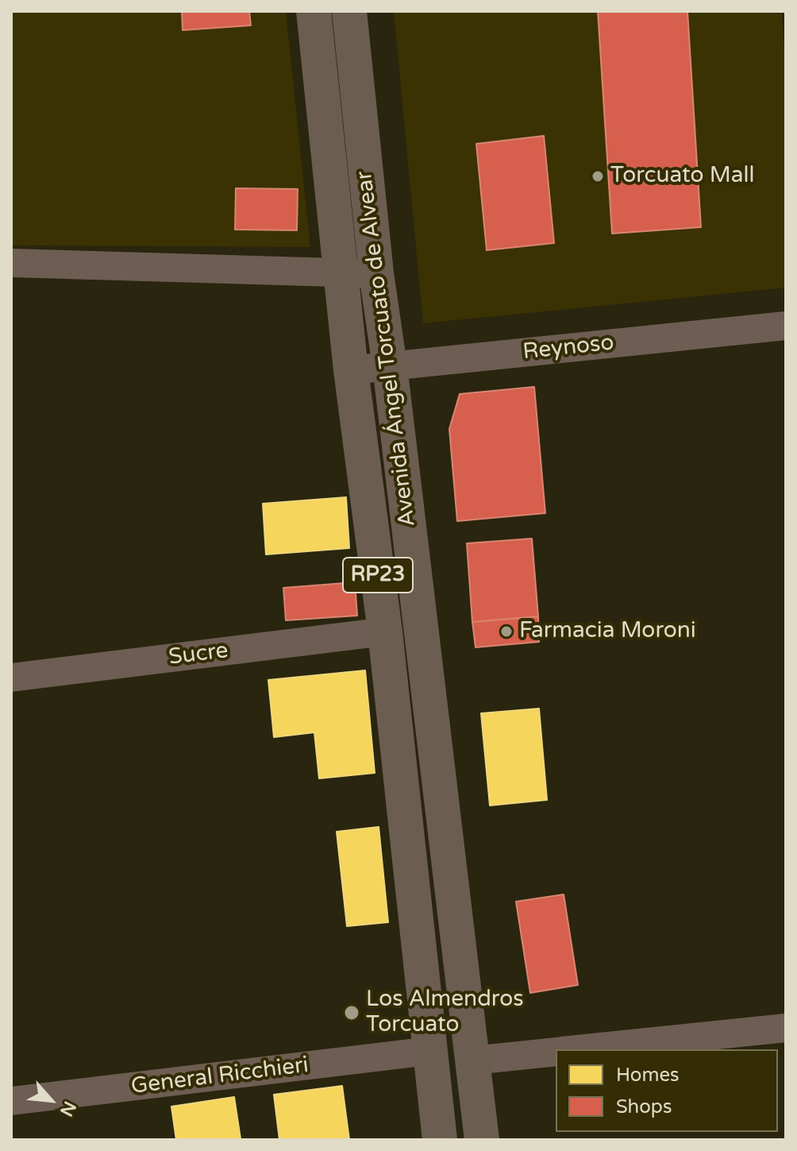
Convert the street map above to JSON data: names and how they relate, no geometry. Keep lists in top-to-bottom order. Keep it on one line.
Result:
{"streets":{"main road":["Avenida Ángel Torcuato de Alvear","RP23"],"street":["Reynoso","Sucre","General Ricchieri"]},"crossings":[["Reynoso","Avenida Ángel Torcuato de Alvear"],["Avenida Ángel Torcuato de Alvear","Sucre"],["Avenida Ángel Torcuato de Alvear","General Ricchieri"]],"places":["Torcuato Mall","Farmacia Moroni","Los Almendros Torcuato"],"legend":["Homes","Shops"],"north":"bottom right"}
